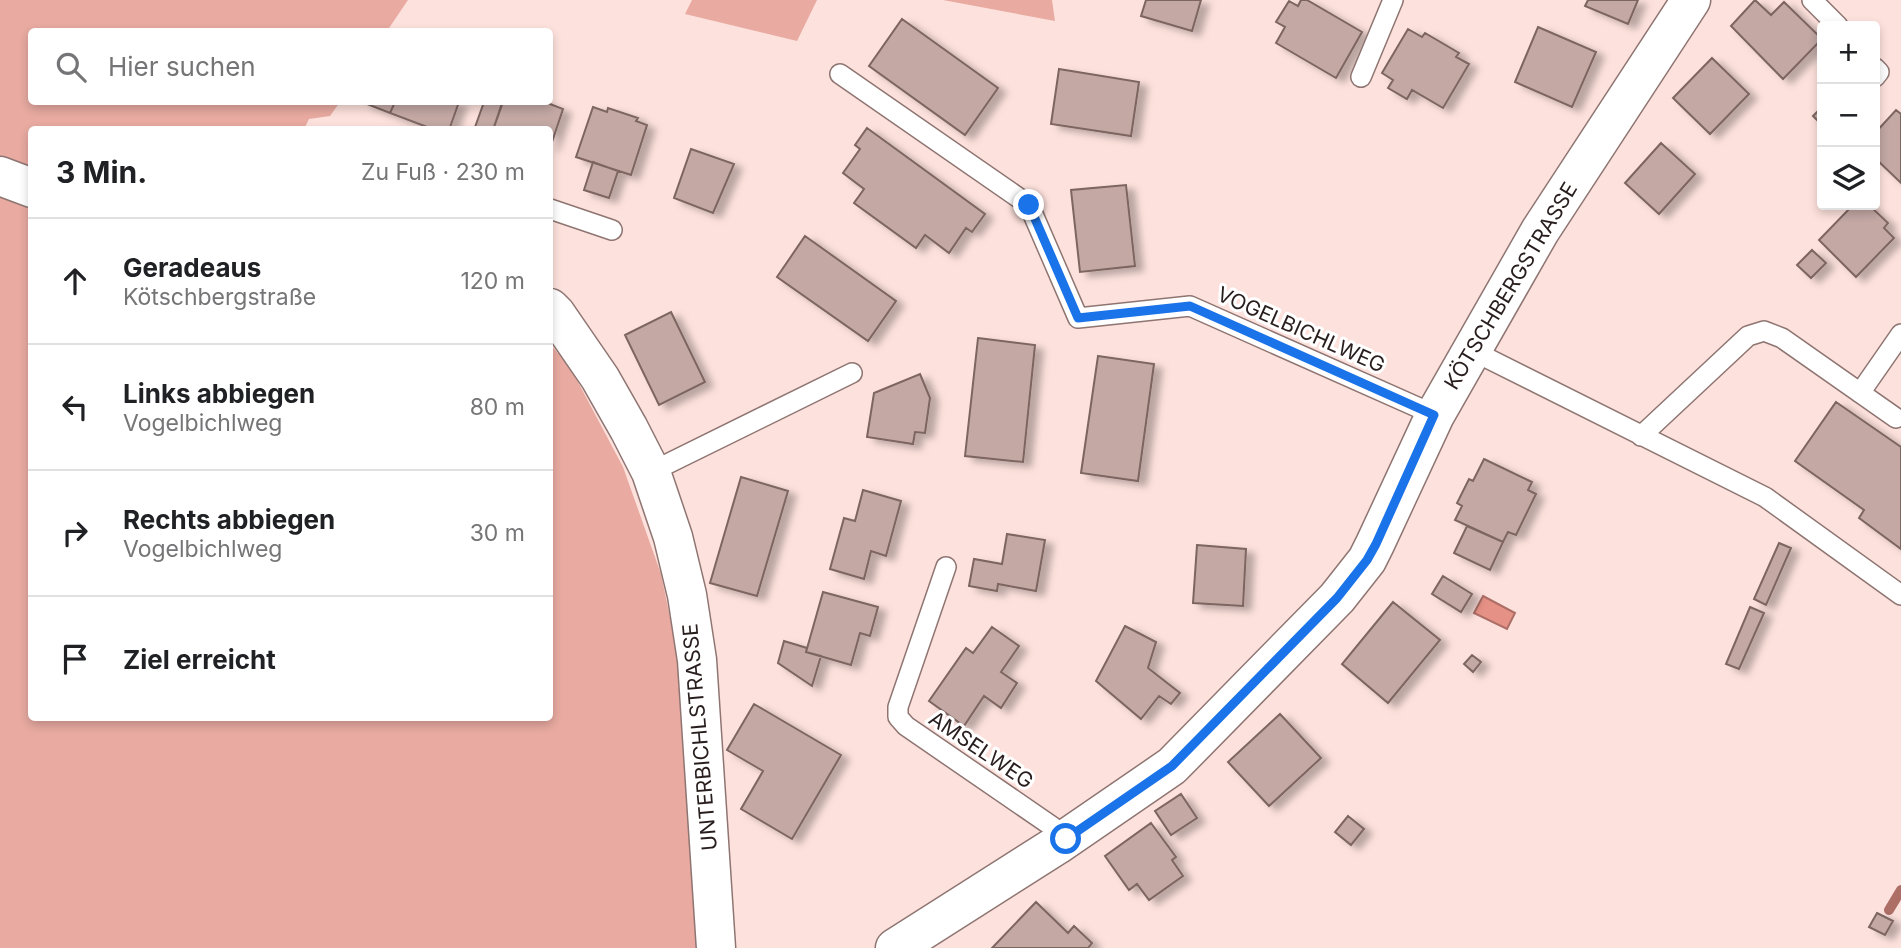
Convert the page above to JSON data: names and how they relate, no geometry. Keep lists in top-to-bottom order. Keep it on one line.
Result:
{"streets":{"street":["KÖTSCHBERGSTRASSE","UNTERBICHLSTRASSE"],"lane":["VOGELBICHLWEG","AMSELWEG"]},"crossings":[["KÖTSCHBERGSTRASSE","VOGELBICHLWEG"],["KÖTSCHBERGSTRASSE","AMSELWEG"]],"page":{"map_buttons":["+","−"],"search":"Hier suchen","heading":["3 Min.","Zu Fuß · 230 m"],"list":[["Geradeaus","Kötschbergstraße","120 m"],["Links abbiegen","Vogelbichlweg","80 m"],["Rechts abbiegen","Vogelbichlweg","30 m"],"Ziel erreicht"]}}
